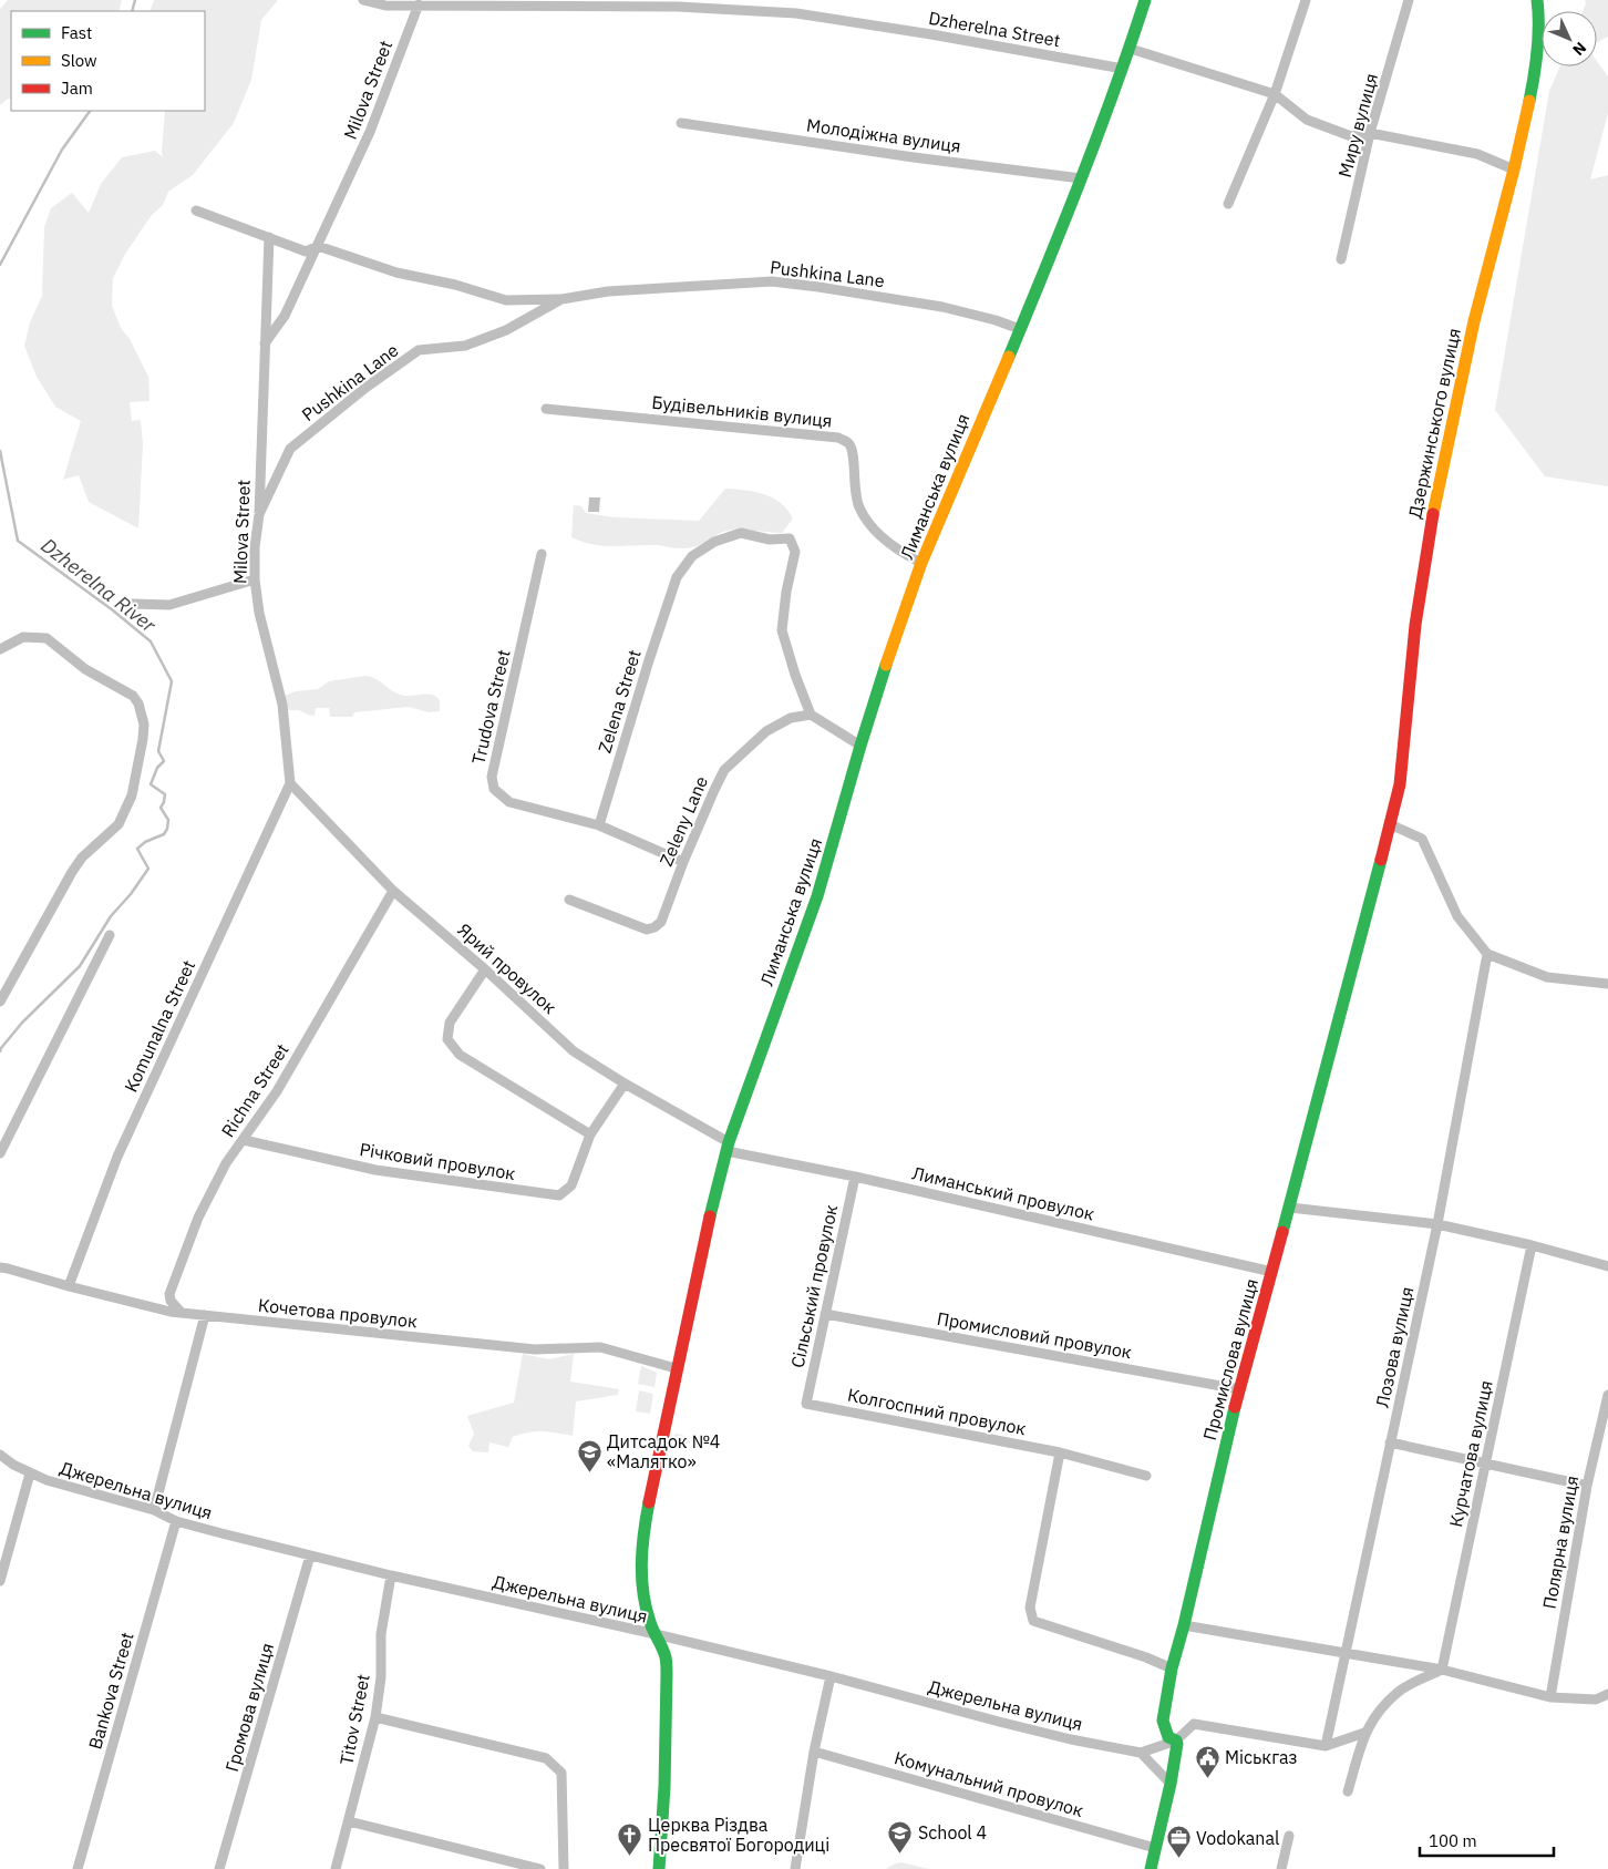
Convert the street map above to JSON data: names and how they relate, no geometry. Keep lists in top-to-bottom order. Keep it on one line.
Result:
{"streets":{"street":["Dzherelna Street","Milova Street","Миру вулиця","Молодіжна вулиця","Pushkina Lane","Будівельників вулиця","Дзержинського вулиця","Лиманська вулиця","Zelena Street","Trudova Street","Zeleny Lane","Ярий провулок","Komunalna Street","Richna Street","Річковий провулок","Лиманський провулок","Сільський провулок","Кочетова провулок","Промисловий провулок","Лозова вулиця","Промислова вулиця","Колгоспний провулок","Курчатова вулиця","Джерельна вулиця","Полярна вулиця","Bankova Street","Громова вулиця","Titov Street","Комунальний провулок"]},"crossings":[["Dzherelna Street","Milova Street"],["Dzherelna Street","Лиманська вулиця"],["Milova Street","Pushkina Lane"],["Milova Street","Ярий провулок"],["Milova Street","Komunalna Street"],["Молодіжна вулиця","Лиманська вулиця"],["Pushkina Lane","Лиманська вулиця"],["Будівельників вулиця","Лиманська вулиця"],["Дзержинського вулиця","Промислова вулиця"],["Лиманська вулиця","Ярий провулок"],["Лиманська вулиця","Лиманський провулок"],["Лиманська вулиця","Кочетова провулок"],["Лиманська вулиця","Джерельна вулиця"],["Zelena Street","Trudova Street"],["Zelena Street","Zeleny Lane"],["Ярий провулок","Komunalna Street"],["Ярий провулок","Richna Street"],["Ярий провулок","Річковий провулок"],["Ярий провулок","Лиманський провулок"],["Komunalna Street","Кочетова провулок"],["Richna Street","Річковий провулок"],["Richna Street","Кочетова провулок"],["Лиманський провулок","Сільський провулок"],["Лиманський провулок","Промислова вулиця"],["Сільський провулок","Промисловий провулок"],["Сільський провулок","Колгоспний провулок"],["Промисловий провулок","Промислова вулиця"],["Джерельна вулиця","Bankova Street"],["Джерельна вулиця","Громова вулиця"],["Джерельна вулиця","Titov Street"]],"water":["Dzherelna River"],"places":{"school or university":["Дитсадок №4 «Малятко»","School 4"],"public building":["Міськгаз"],"church":["Церква Різдва Пресвятої Богородиці"],"office":["Vodokanal"]},"legend":["Fast","Slow","Jam"],"scale_bar":"100 m","north":"bottom right"}
